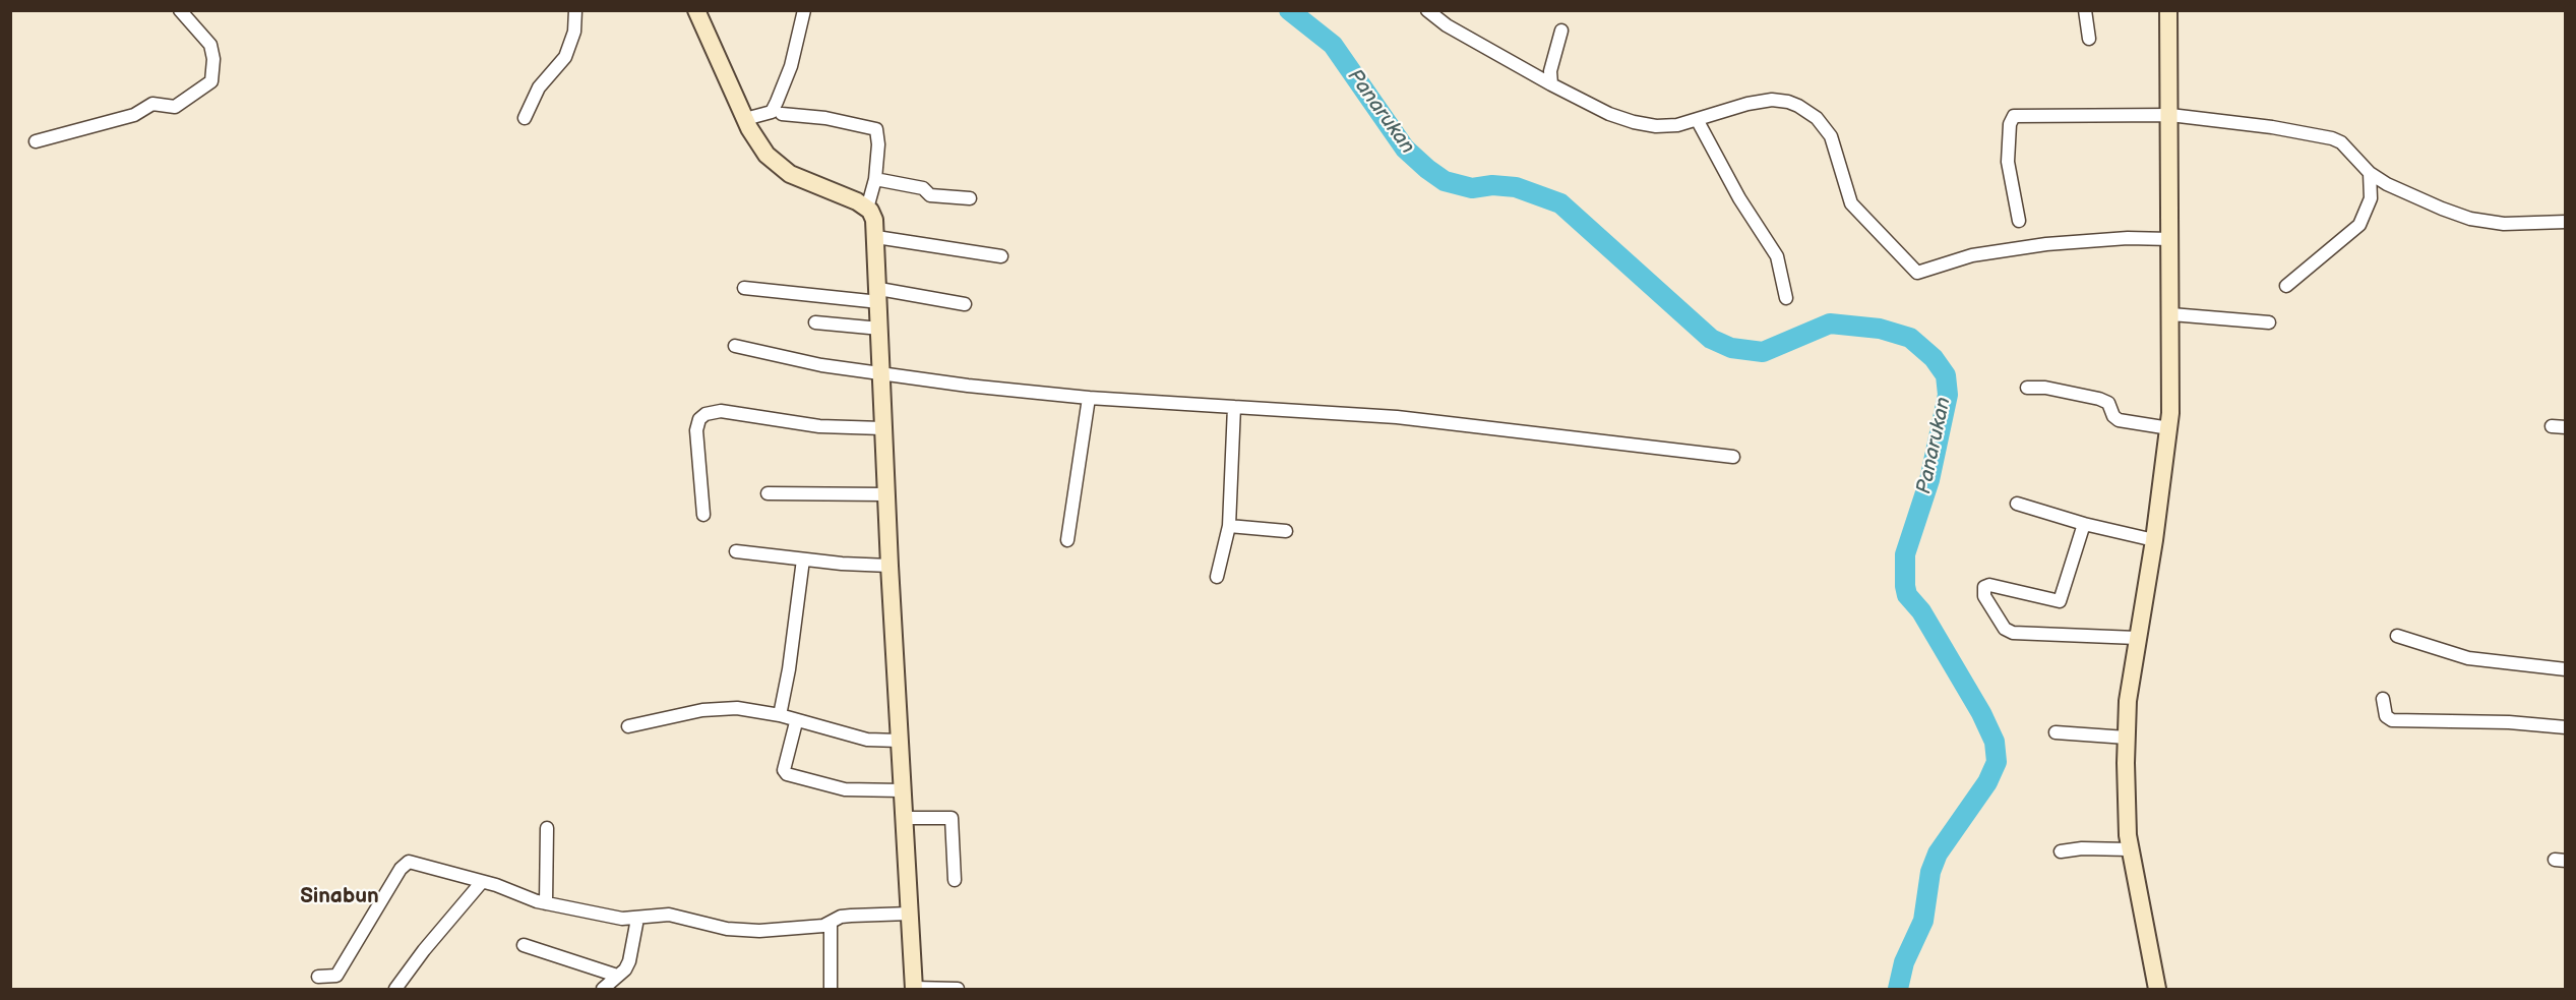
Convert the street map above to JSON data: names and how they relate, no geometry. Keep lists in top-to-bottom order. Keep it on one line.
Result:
{"districts":["Sinabun"],"water":["Panarukan"]}
